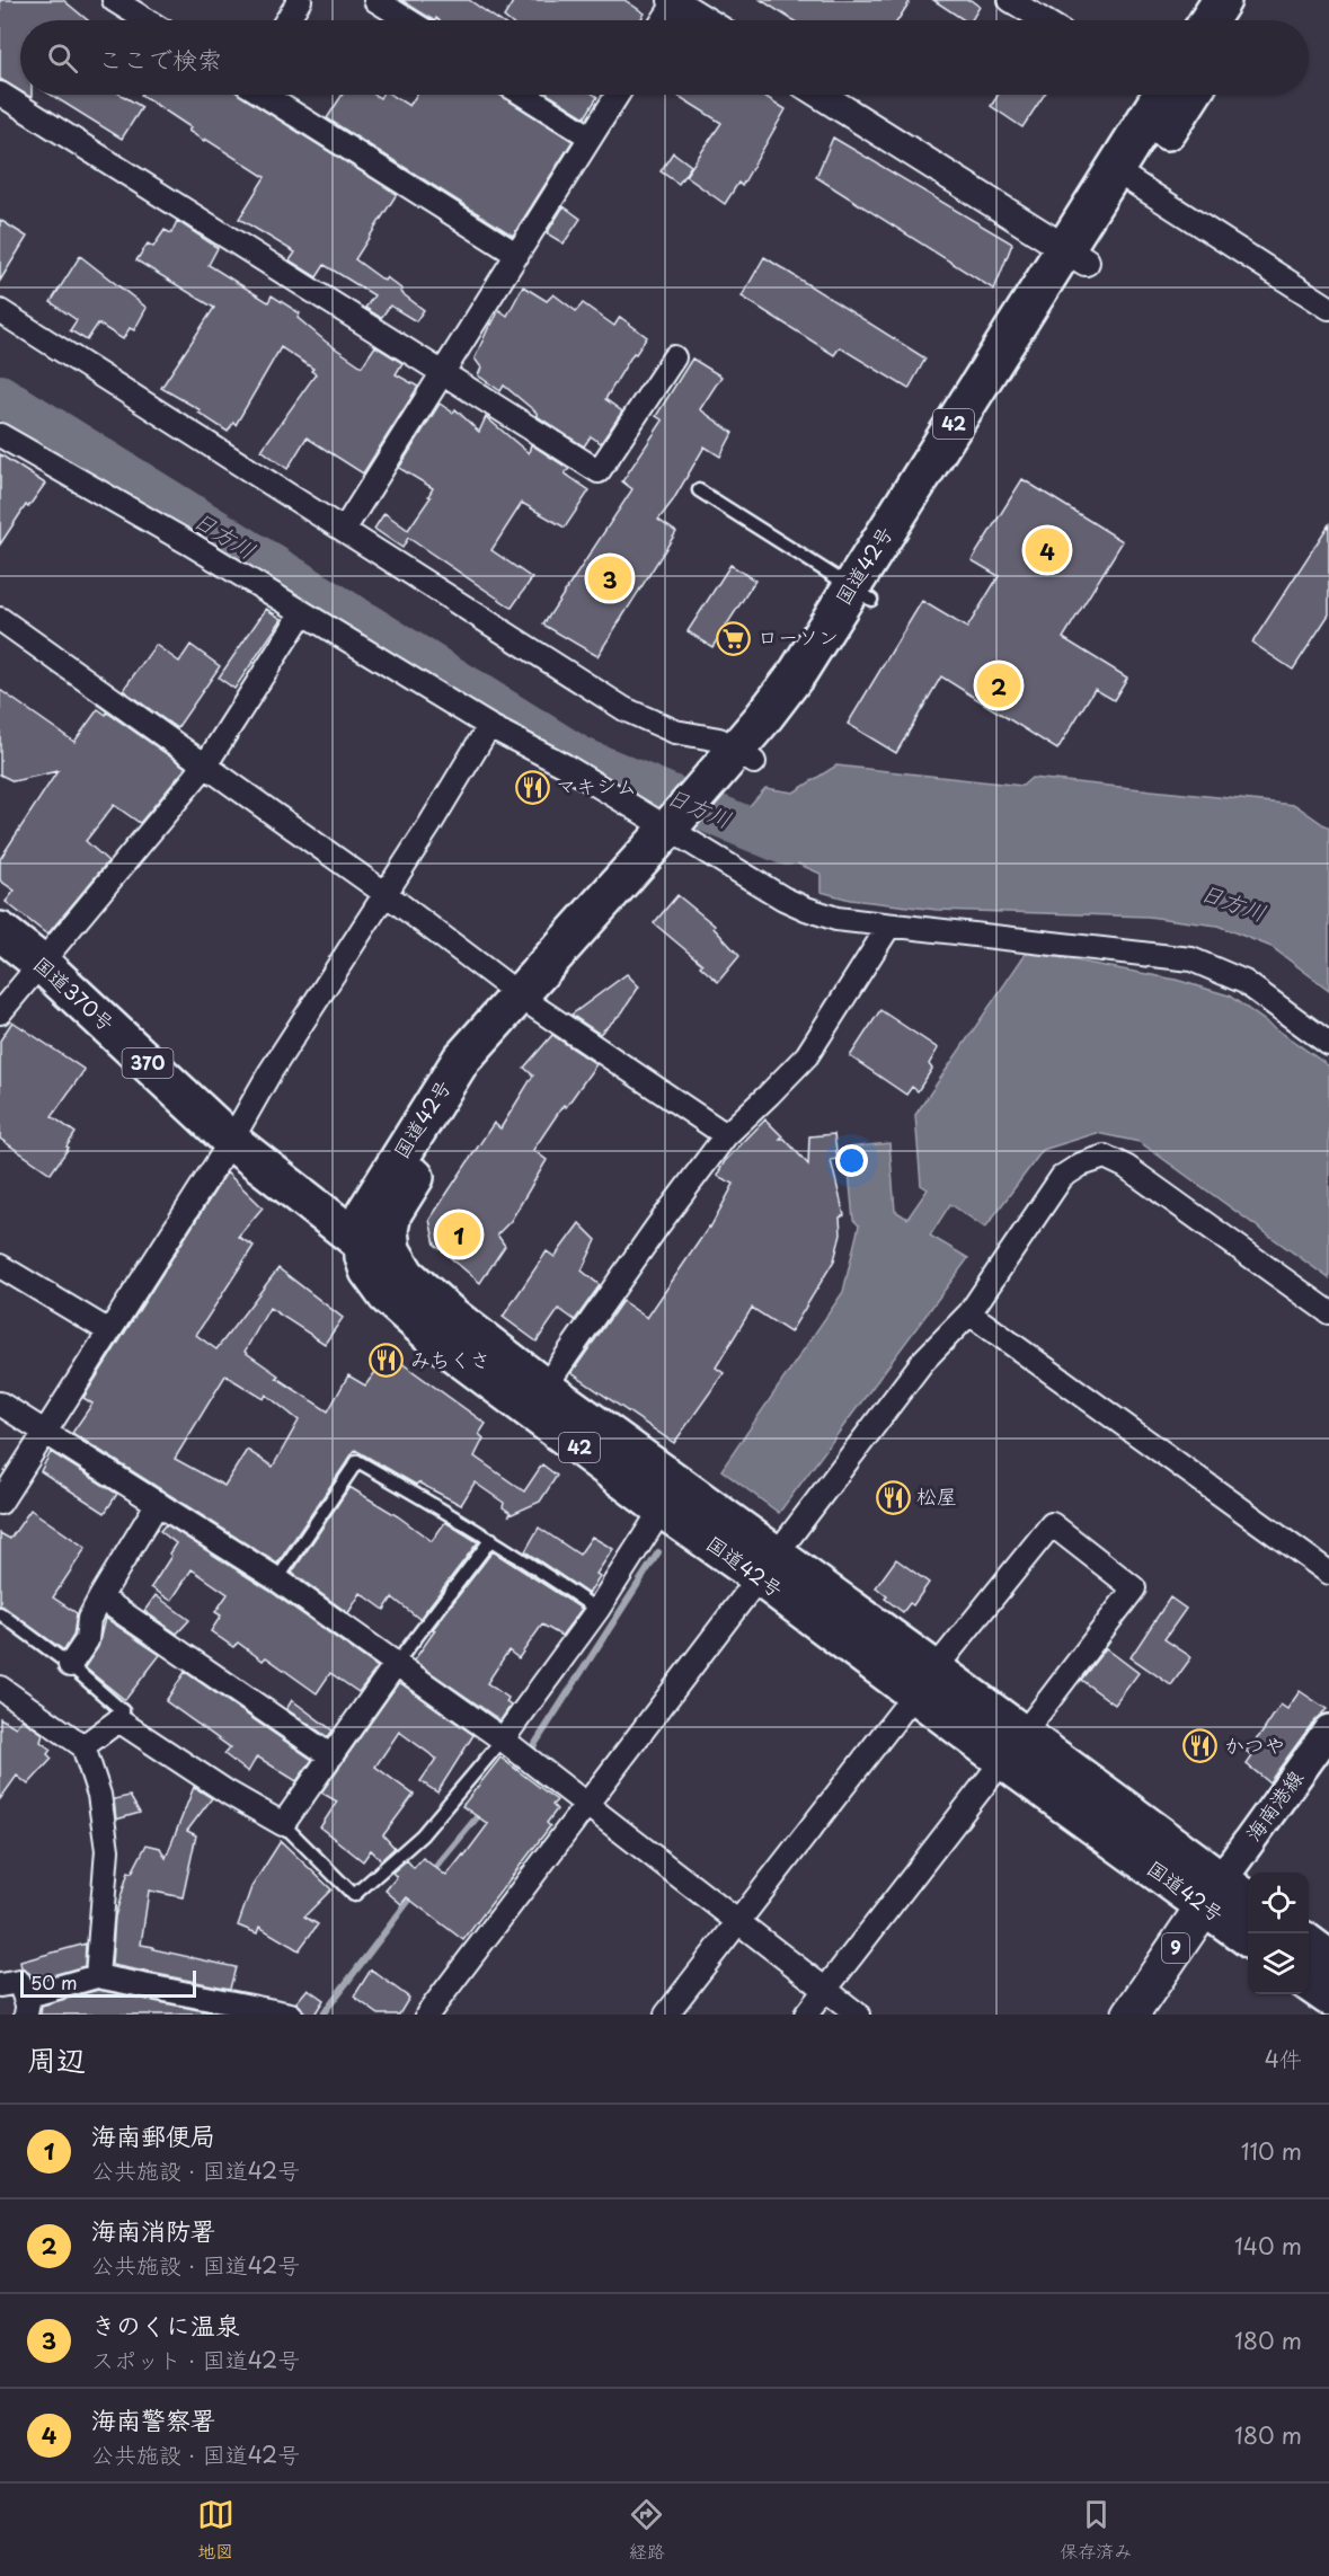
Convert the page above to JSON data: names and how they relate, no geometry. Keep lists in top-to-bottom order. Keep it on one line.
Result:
{"streets":{"highway":["42","国道42号","国道370号","370"],"main road":["海南港線","9"]},"crossings":[["国道42号","国道370号"],["国道42号","海南港線"],["国道42号","9"],["海南港線","9"]],"water":["日方川"],"places":{"supermarket":["ローソン"],"restaurant":["マキシム","みちくさ","松屋","かつや"]},"scale_bar":"50 m","page":{"search":"ここで検索","pins":["4","3","2","1"],"scale":"50 m","heading":["周辺","4件"],"list":[{"mark":"1","name":"海南郵便局","note":"公共施設 · 国道42号","value":"110 m"},{"mark":"2","name":"海南消防署","note":"公共施設 · 国道42号","value":"140 m"},{"mark":"3","name":"きのくに温泉","note":"スポット · 国道42号","value":"180 m"},{"mark":"4","name":"海南警察署","note":"公共施設 · 国道42号","value":"180 m"}],"nav":["地図","経路","保存済み"]}}
